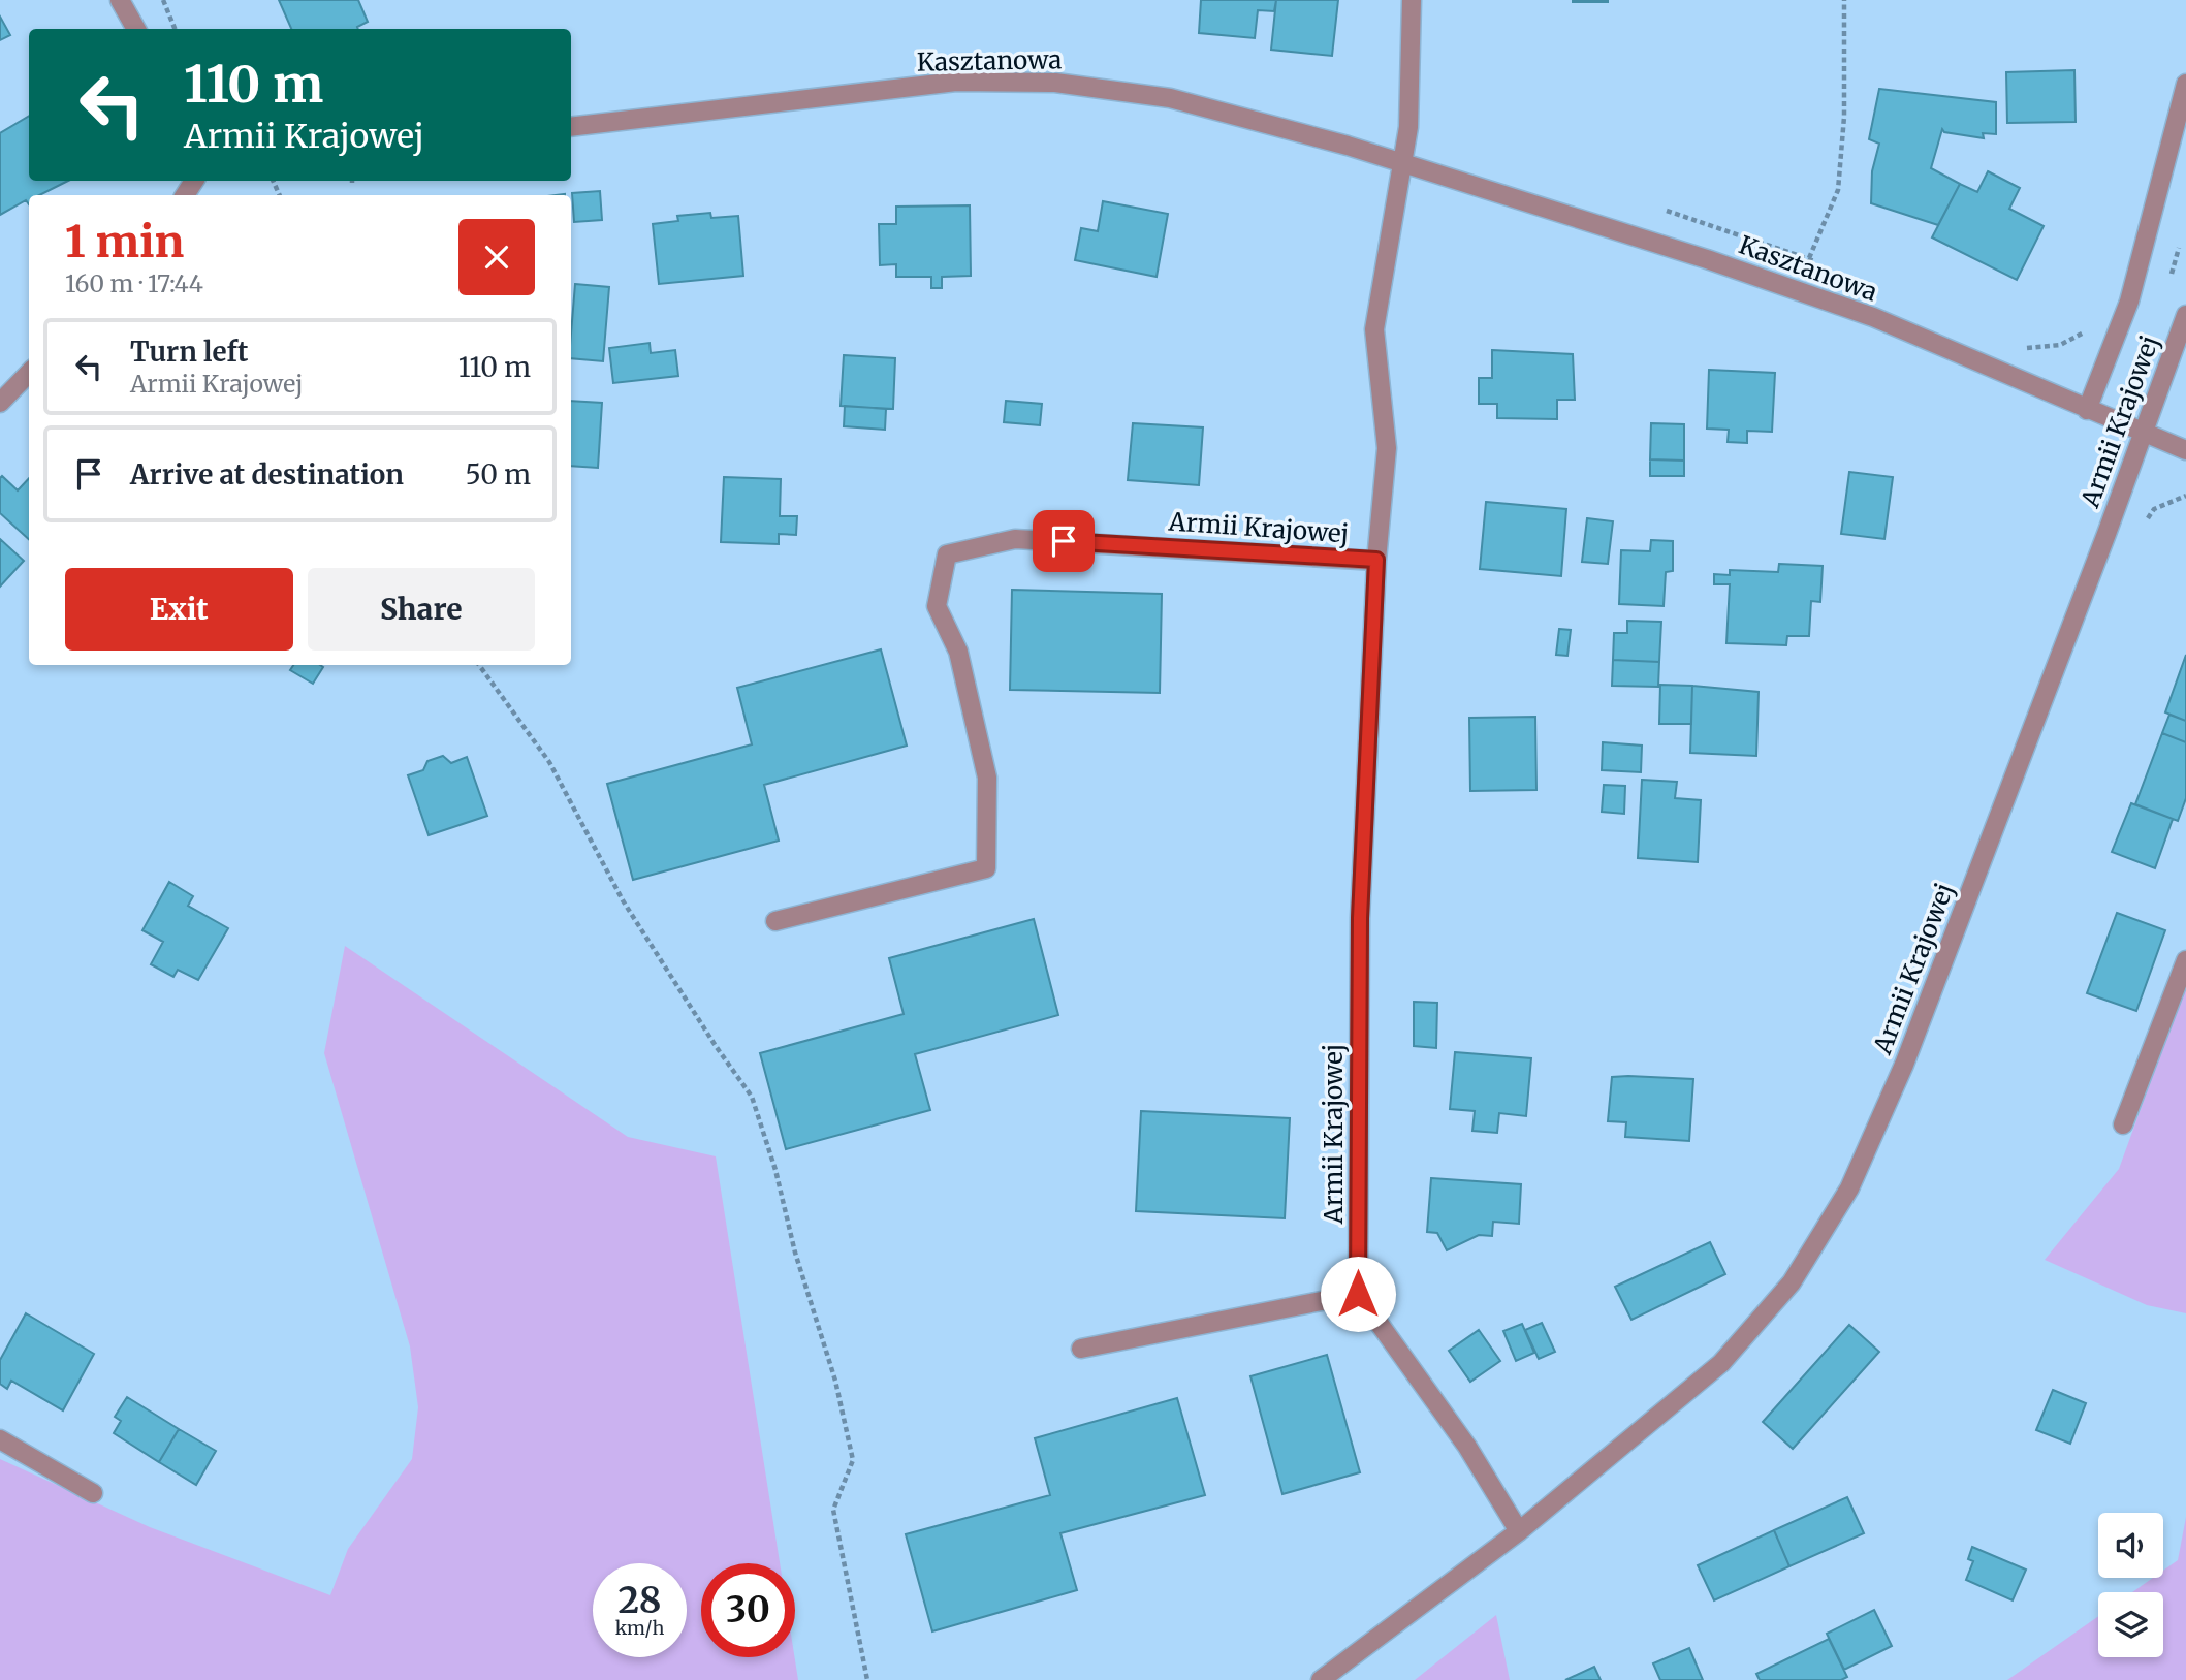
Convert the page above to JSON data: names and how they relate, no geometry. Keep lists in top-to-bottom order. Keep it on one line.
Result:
{"streets":{"street":["Kasztanowa","Armii Krajowej"]},"crossings":[["Kasztanowa","Armii Krajowej"]],"page":{"turn":["110 m","Armii Krajowej"],"heading":["1 min","160 m · 17:44"],"list":[{"name":"Turn left","note":"Armii Krajowej","value":"110 m"},{"name":"Arrive at destination","value":"50 m"}],"buttons":["Exit","Share"],"speed":"28 km/h","limit":"30"}}
